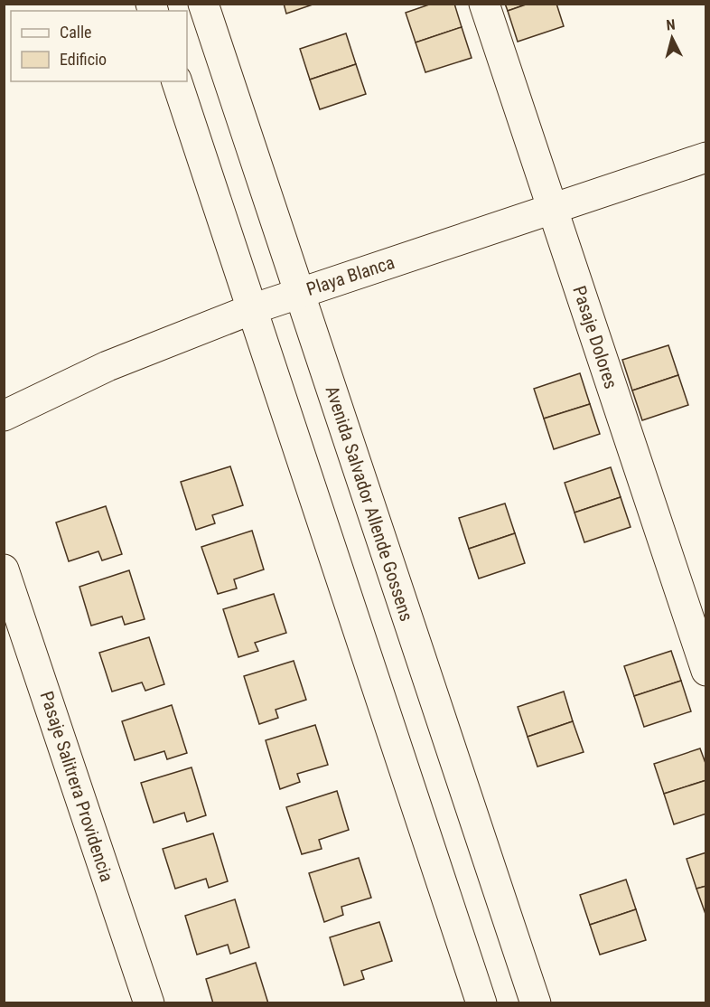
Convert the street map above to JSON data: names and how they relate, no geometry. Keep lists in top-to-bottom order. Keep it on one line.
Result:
{"streets":{"main road":["Playa Blanca","Pasaje Dolores","Avenida Salvador Allende Gossens","Pasaje Salitrera Providencia"]},"crossings":[["Playa Blanca","Pasaje Dolores"],["Playa Blanca","Avenida Salvador Allende Gossens"]],"legend":["Calle","Edificio"],"north":"top"}
